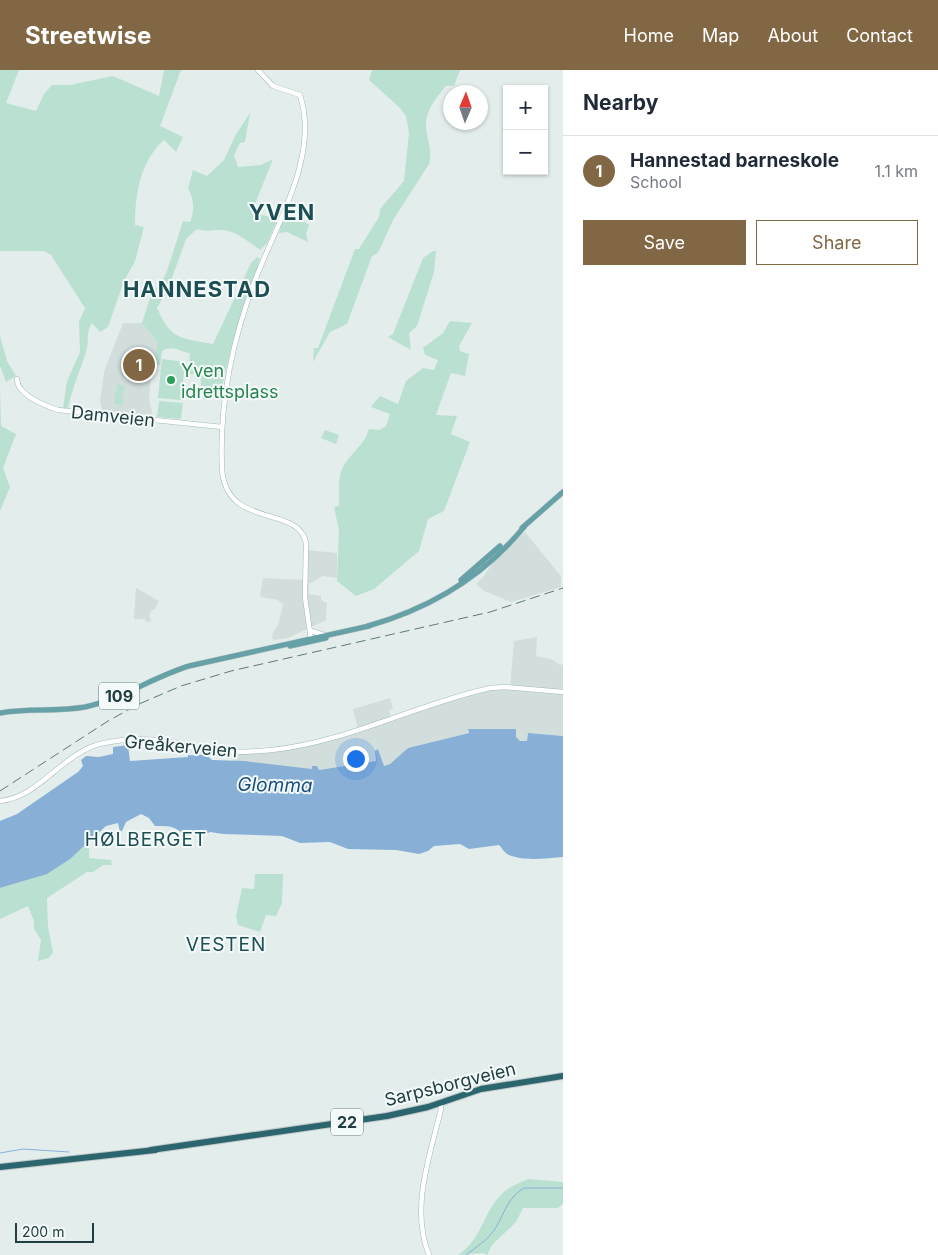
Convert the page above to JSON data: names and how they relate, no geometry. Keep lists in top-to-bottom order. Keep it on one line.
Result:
{"streets":{"highway":["Sarpsborgveien","22"],"main road":["109"],"street":["Damveien","Greåkerveien"]},"districts":["YVEN","HANNESTAD","HØLBERGET","VESTEN"],"water":["Glomma"],"places":["Yven idrettsplass"],"scale_bar":"200 m","north":"top","page":{"header":"Streetwise","nav":["Home","Map","About","Contact"],"heading":"Nearby","map_buttons":["+","−"],"list":[{"mark":"1","name":"Hannestad barneskole","note":"School","value":"1.1 km"}],"buttons":["Save","Share"],"pins":"1","scale":"200 m"}}
